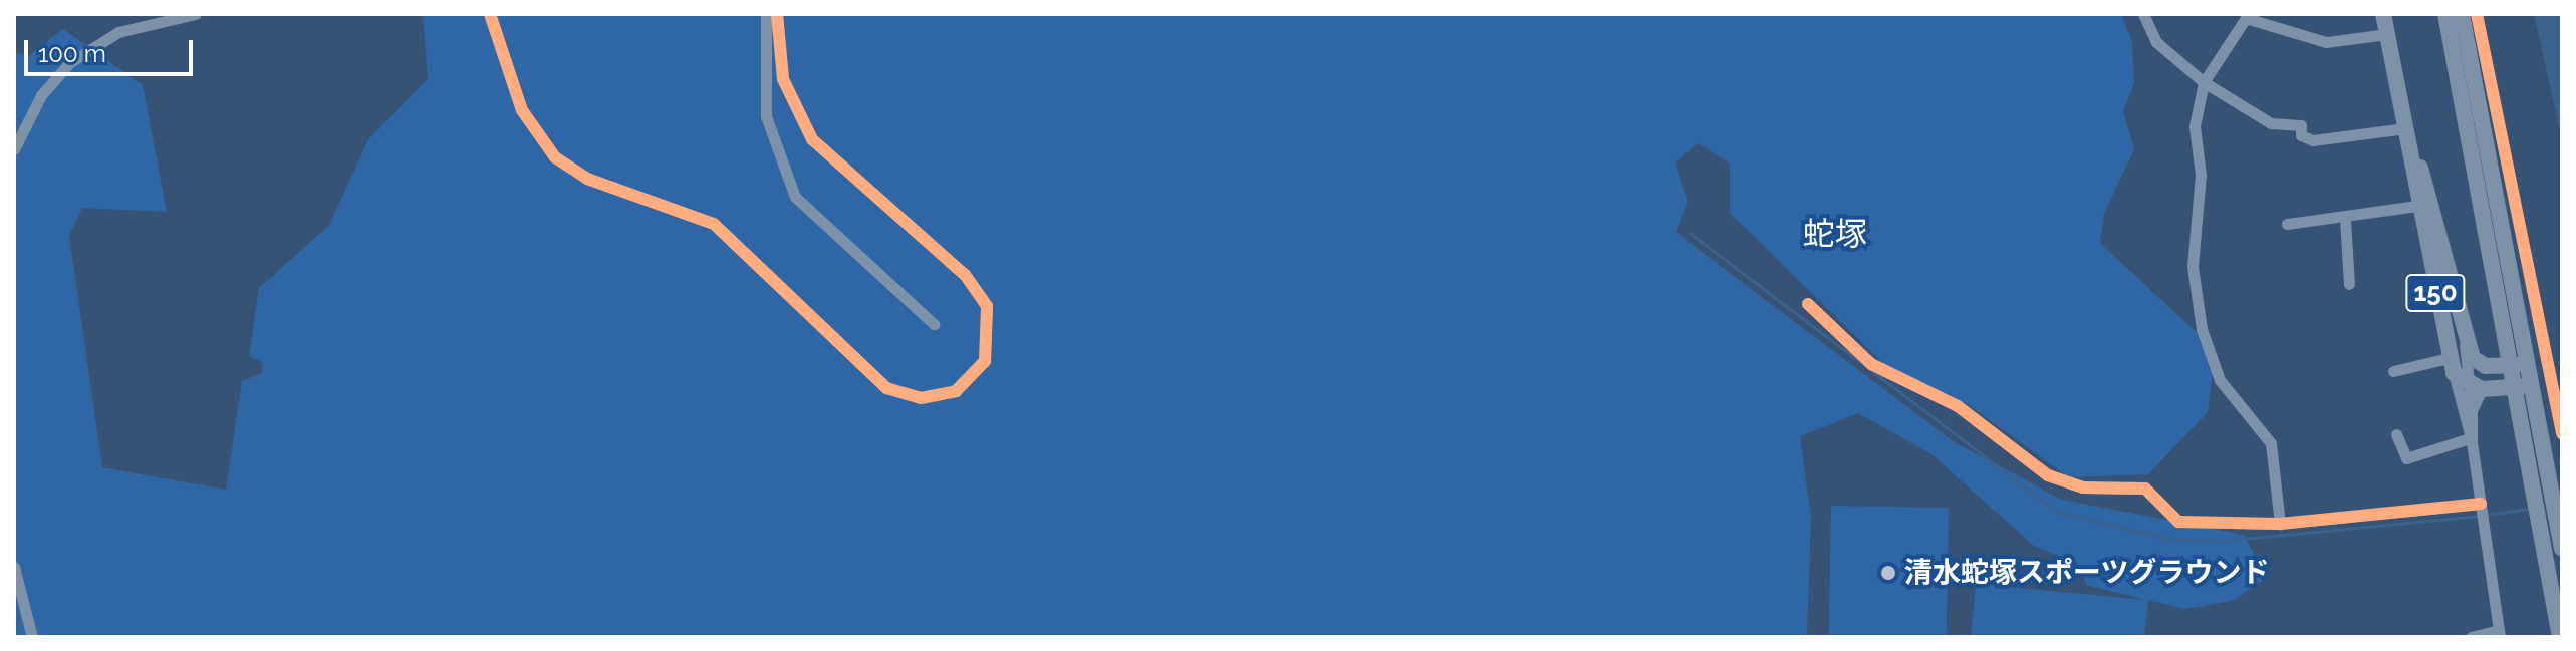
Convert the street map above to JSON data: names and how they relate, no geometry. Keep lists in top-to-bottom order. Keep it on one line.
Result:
{"streets":{"highway":["150"]},"districts":["蛇塚"],"places":["清水蛇塚スポーツグラウンド"],"scale_bar":"100 m"}
